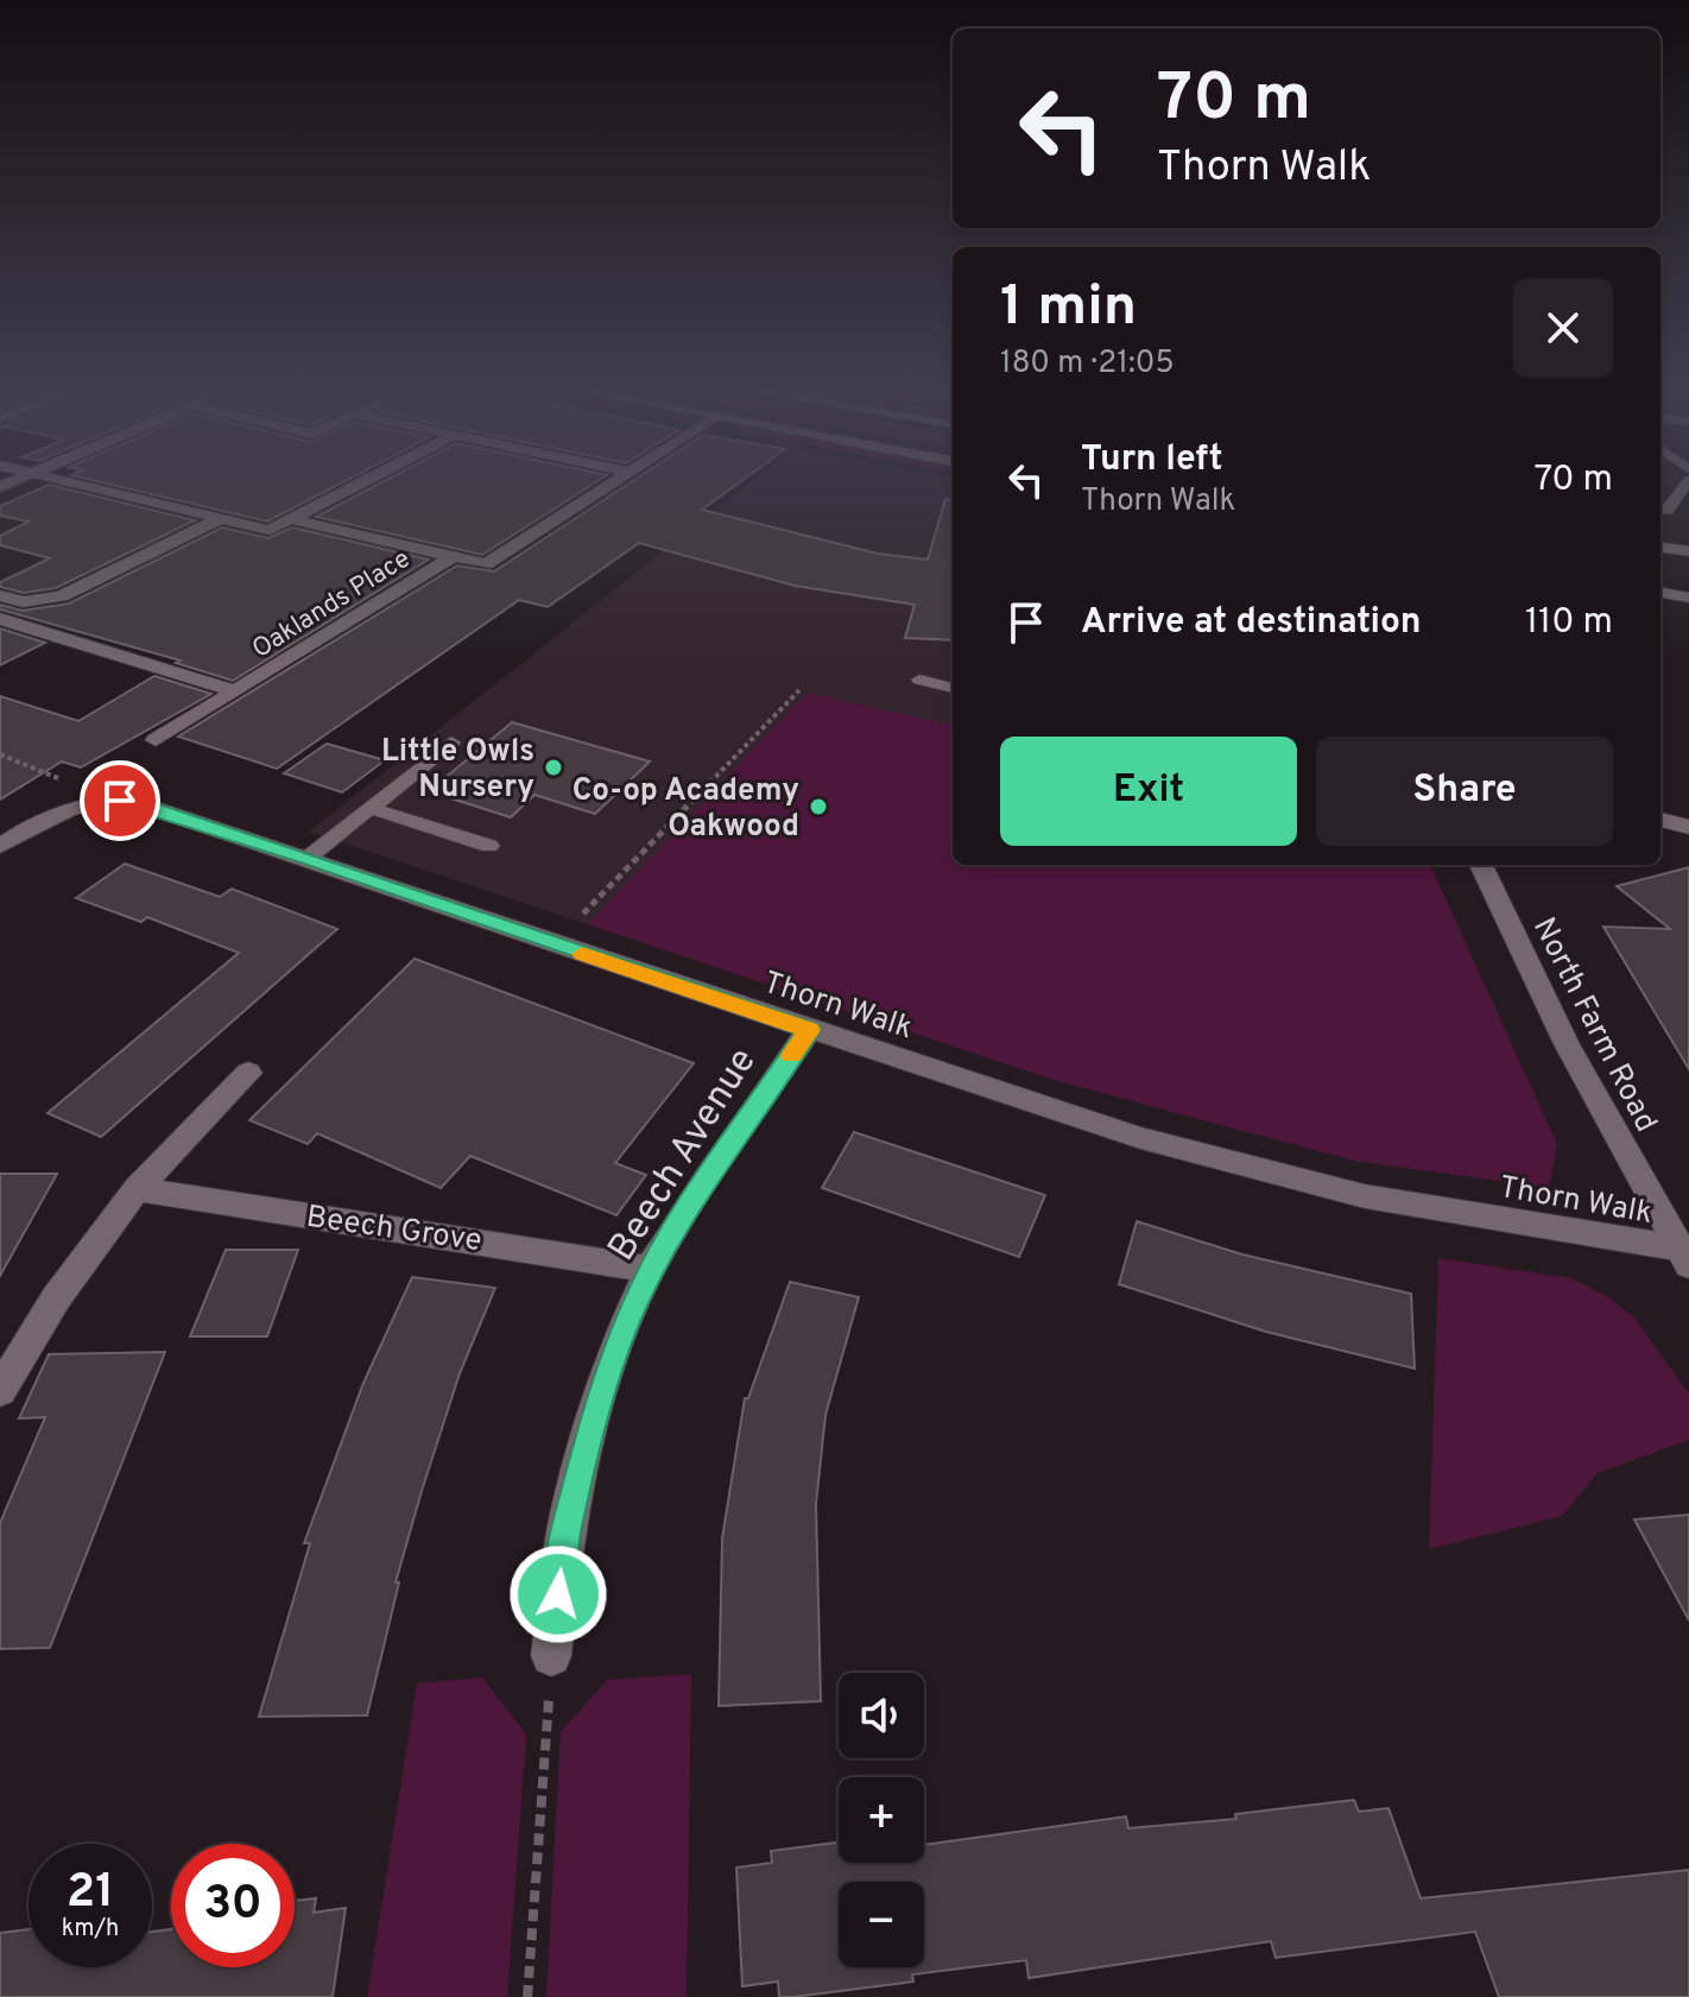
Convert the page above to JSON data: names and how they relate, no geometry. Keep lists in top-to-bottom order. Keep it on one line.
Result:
{"streets":{"street":["Oaklands Place","Thorn Walk","North Farm Road","Beech Avenue","Beech Grove"]},"crossings":[["Thorn Walk","North Farm Road"],["Thorn Walk","Beech Avenue"],["Beech Avenue","Beech Grove"]],"places":["Little Owls Nursery","Co-op Academy Oakwood"],"page":{"turn":["70 m","Thorn Walk"],"heading":["1 min","180 m · 21:05"],"list":[{"name":"Turn left","note":"Thorn Walk","value":"70 m"},{"name":"Arrive at destination","value":"110 m"}],"buttons":["Exit","Share"],"map_buttons":["+","−"],"speed":"21 km/h","limit":"30"}}
